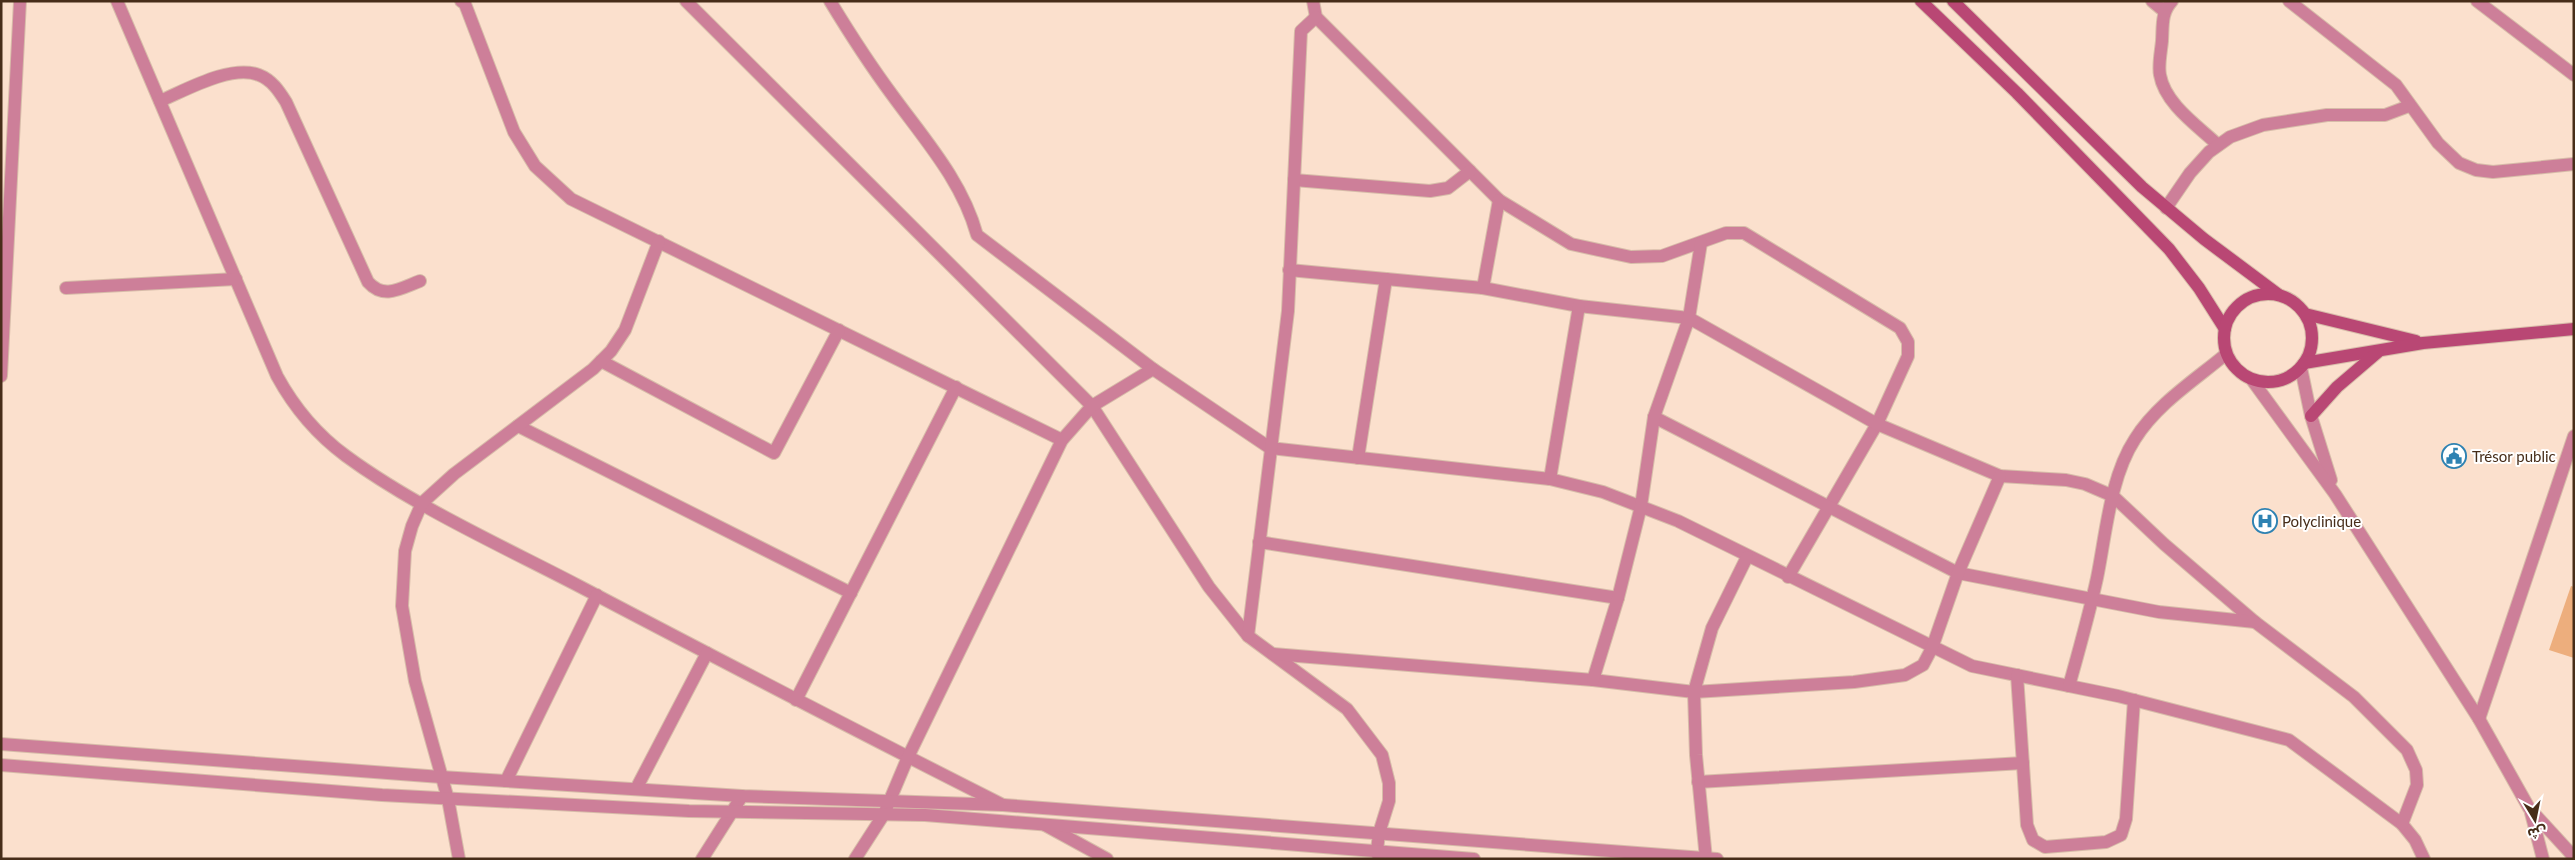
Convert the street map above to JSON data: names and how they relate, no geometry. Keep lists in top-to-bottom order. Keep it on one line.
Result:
{"places":{"public building":["Trésor public"],"hospital":["Polyclinique"]},"north":"bottom"}
